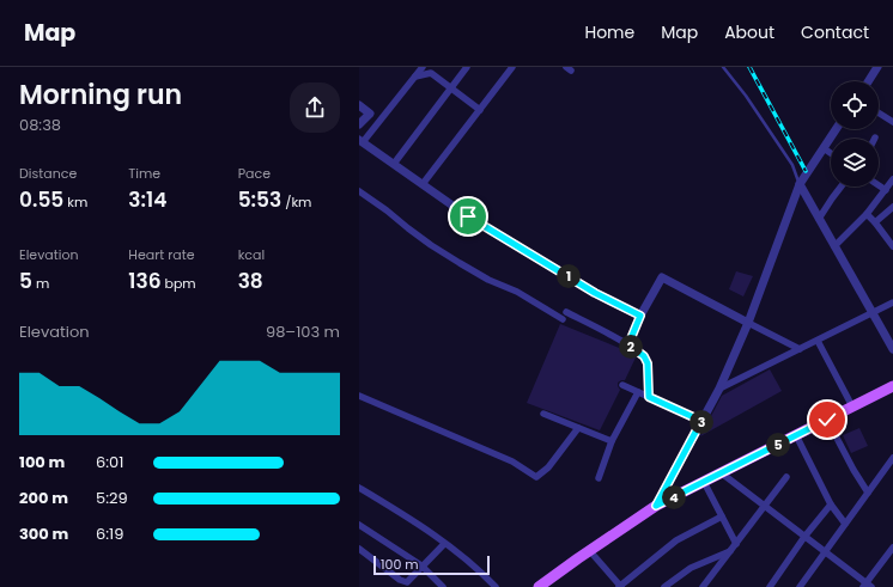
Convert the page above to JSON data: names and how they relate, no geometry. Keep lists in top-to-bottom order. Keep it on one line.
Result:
{"scale_bar":"100 m","page":{"header":"Map","nav":["Home","Map","About","Contact"],"heading":["Morning run","08:38"],"stats":[["Distance","0.55 km"],["Time","3:14"],["Pace","5:53 /km"],["Elevation","5 m"],["Heart rate","136 bpm"],["kcal","38"]],"pins":["1","2","3","5","4"],"chart":["Elevation","98–103 m"],"list":[{"name":"100 m","note":"6:01"},{"name":"200 m","note":"5:29"},{"name":"300 m","note":"6:19"}],"scale":"100 m"}}
